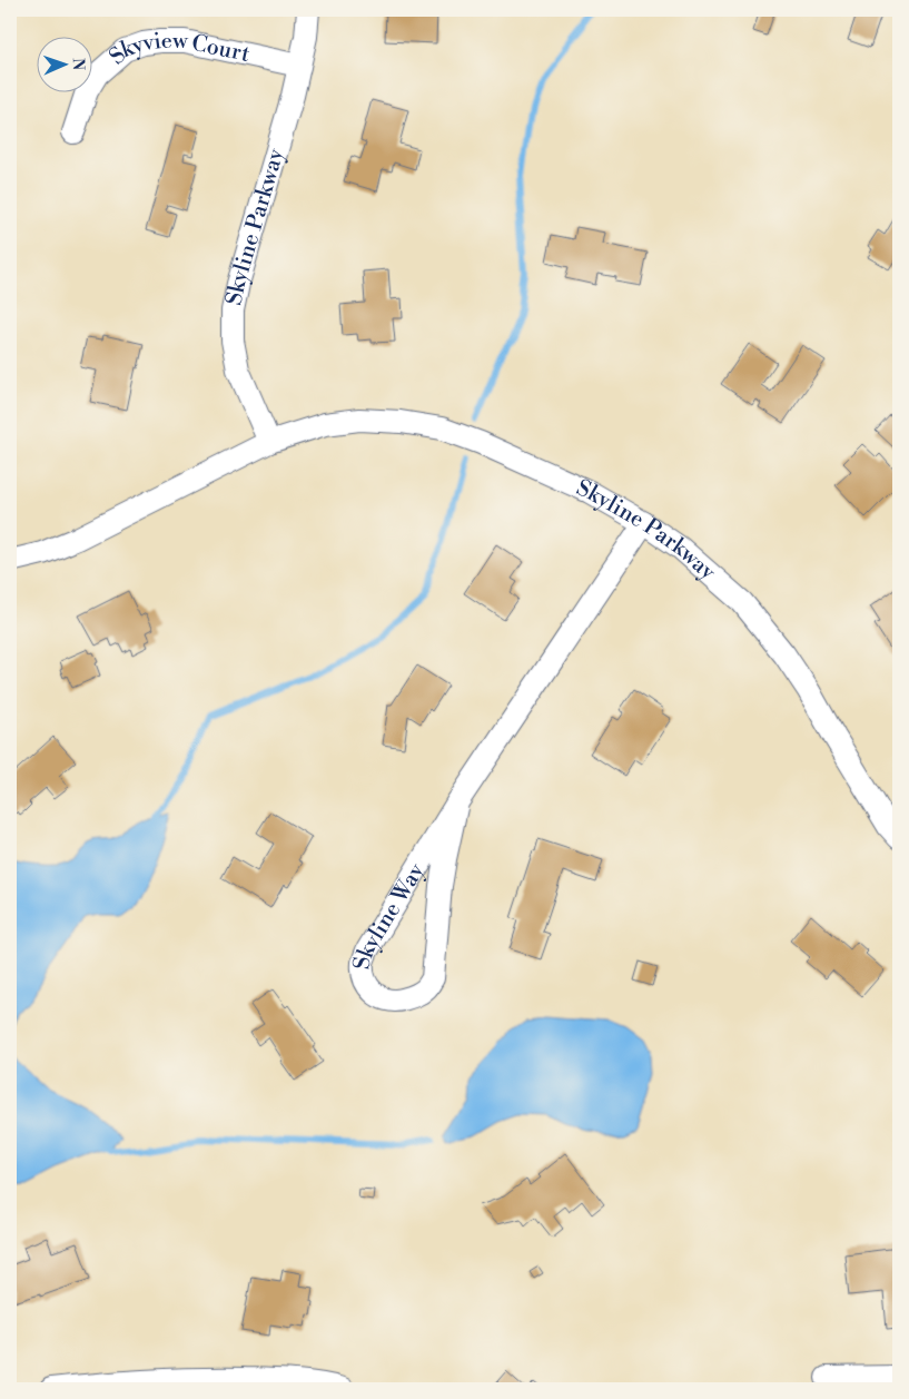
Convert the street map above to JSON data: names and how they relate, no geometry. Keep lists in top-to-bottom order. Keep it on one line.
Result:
{"streets":{"street":["Skyview Court","Skyline Parkway","Skyline Way"]},"crossings":[["Skyview Court","Skyline Parkway"],["Skyline Parkway","Skyline Way"]],"north":"right"}
